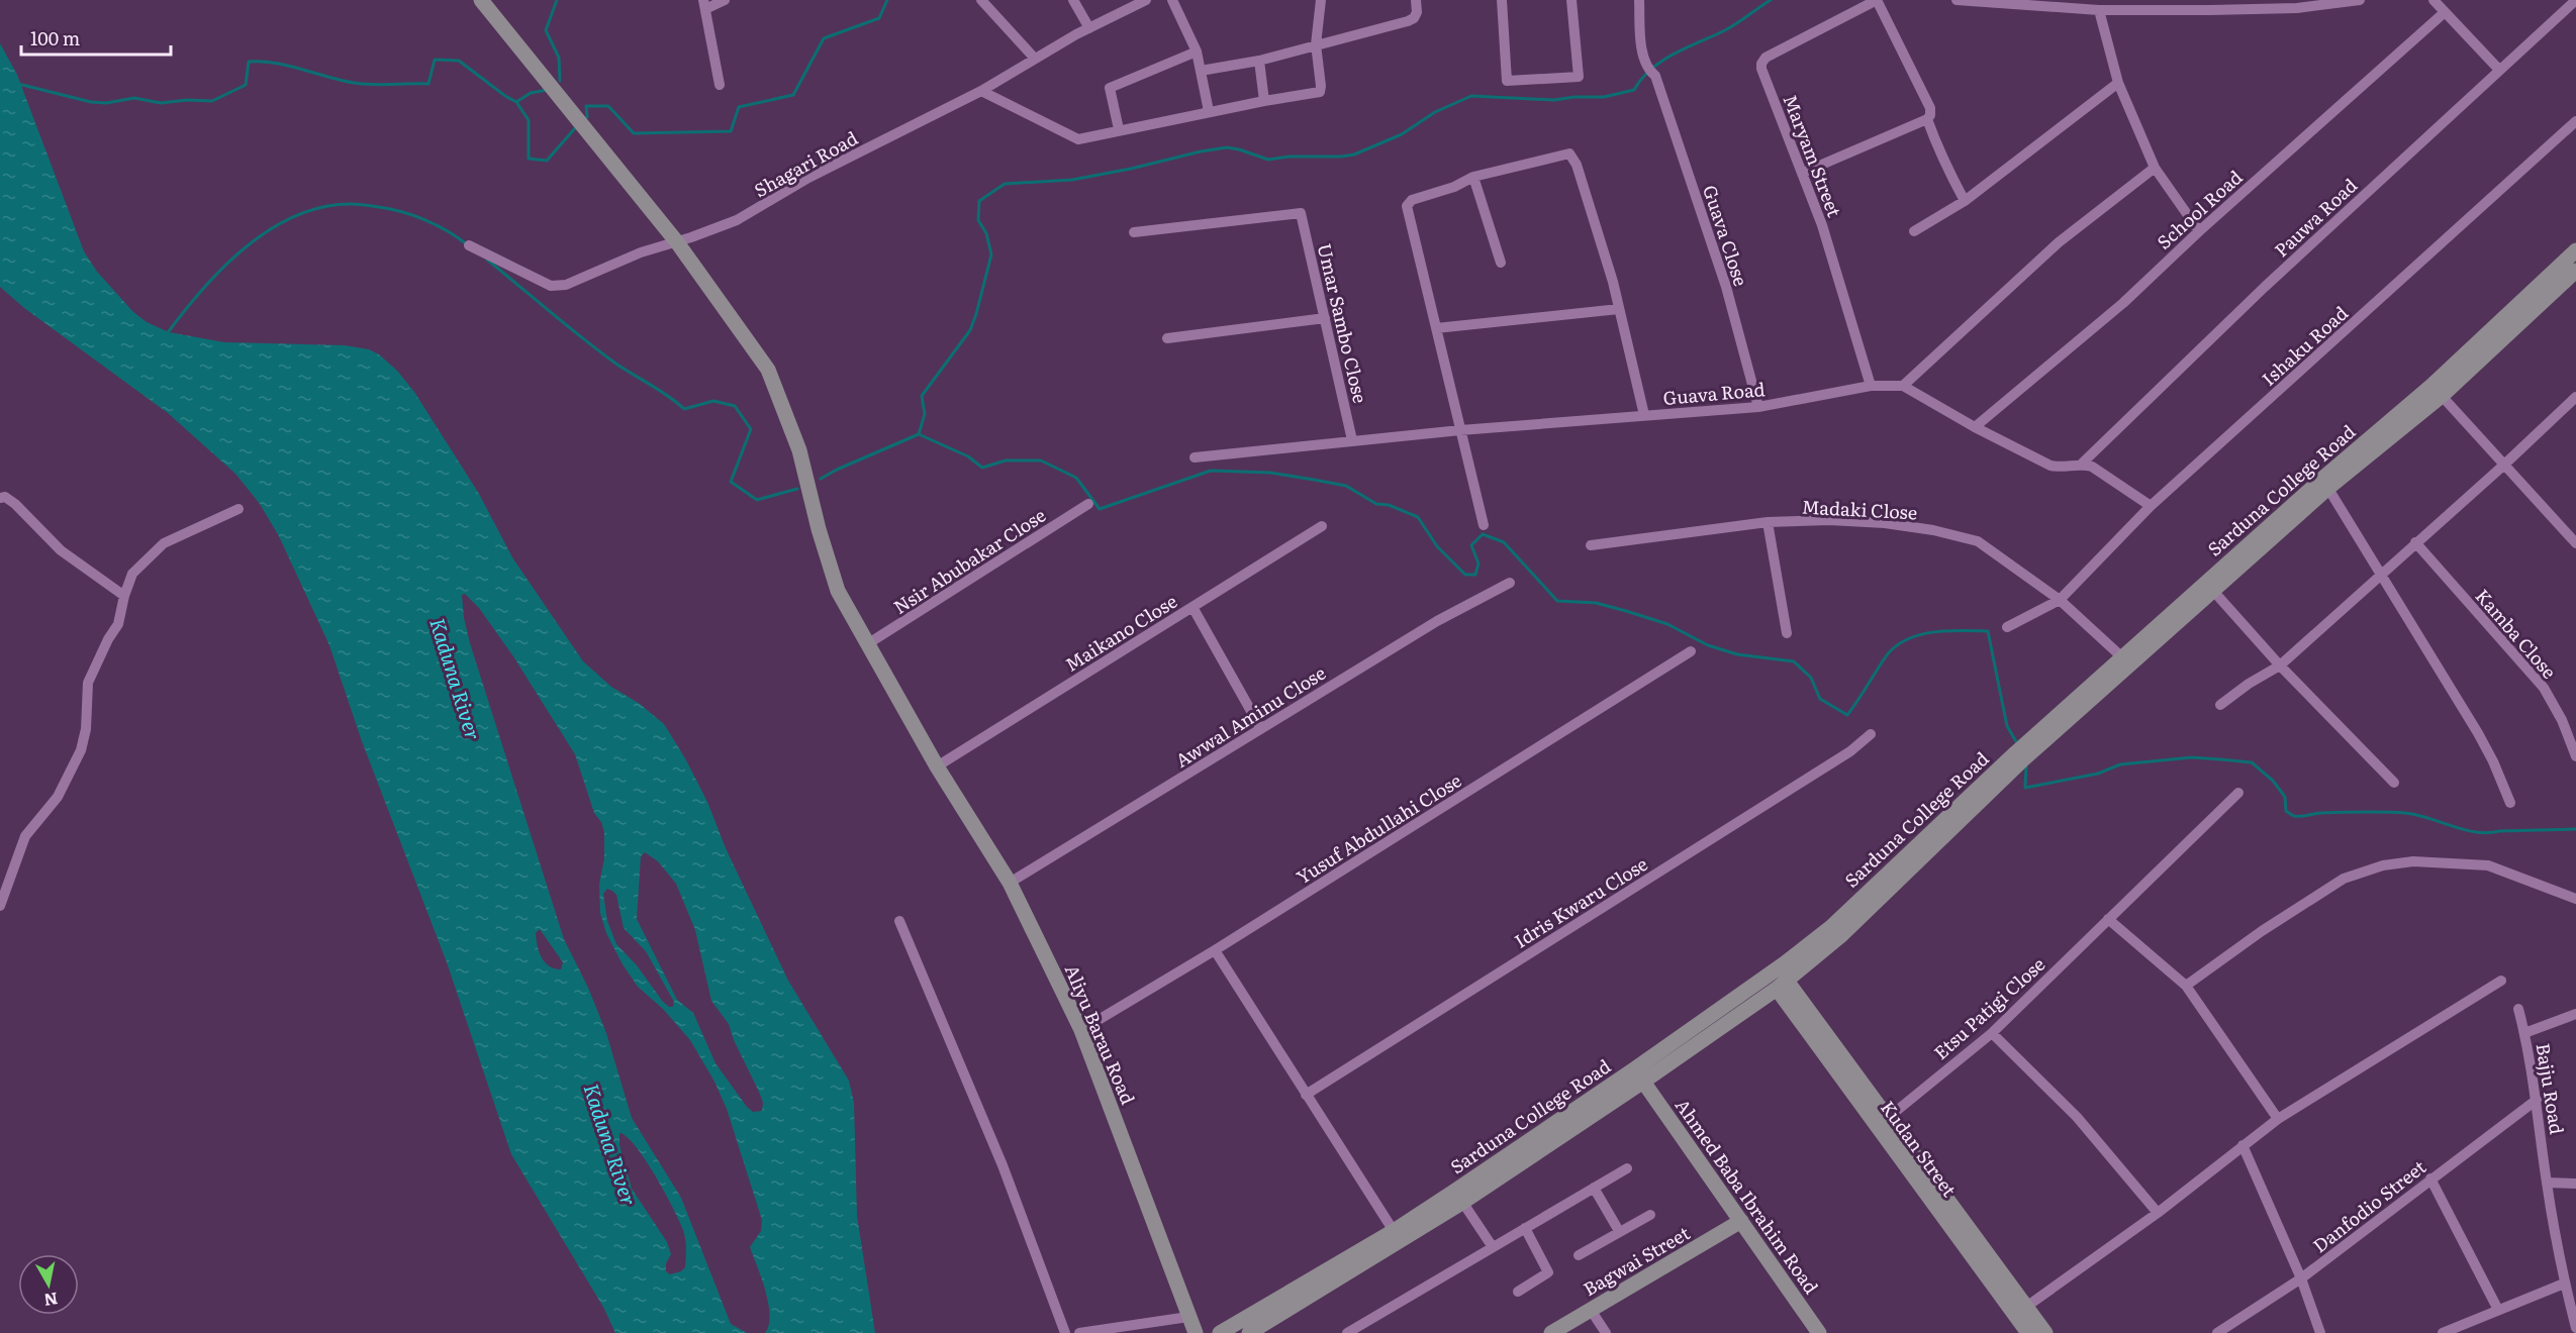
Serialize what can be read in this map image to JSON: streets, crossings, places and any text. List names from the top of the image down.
{
  "streets": {
    "street": [
      "Maryam Street",
      "Shagari Road",
      "School Road",
      "Pauwa Road",
      "Guava Close",
      "Umar Sambo Close",
      "Ishaku Road",
      "Guava Road",
      "Sarduna College Road",
      "Madaki Close",
      "Nsir Abubakar Close",
      "Maikano Close",
      "Kamba Close",
      "Awwal Aminu Close",
      "Yusuf Abdullahi Close",
      "Idris Kwaru Close",
      "Etsu Patigi Close",
      "Aliyu Barau Road",
      "Bajju Road",
      "Kudan Street",
      "Ahmed Baba Ibrahim Road",
      "Danfodio Street",
      "Bagwai Street"
    ]
  },
  "crossings": [
    ["Maryam Street", "Guava Road"],
    ["Shagari Road", "Aliyu Barau Road"],
    ["Guava Close", "Guava Road"],
    ["Umar Sambo Close", "Guava Road"],
    ["Ishaku Road", "Madaki Close"],
    ["Sarduna College Road", "Madaki Close"],
    ["Sarduna College Road", "Kudan Street"],
    ["Sarduna College Road", "Ahmed Baba Ibrahim Road"],
    ["Nsir Abubakar Close", "Aliyu Barau Road"],
    ["Maikano Close", "Aliyu Barau Road"],
    ["Awwal Aminu Close", "Aliyu Barau Road"],
    ["Yusuf Abdullahi Close", "Aliyu Barau Road"],
    ["Bajju Road", "Danfodio Street"],
    ["Ahmed Baba Ibrahim Road", "Bagwai Street"]
  ],
  "water": ["Kaduna River"],
  "scale_bar": "100 m",
  "north": "bottom"
}
